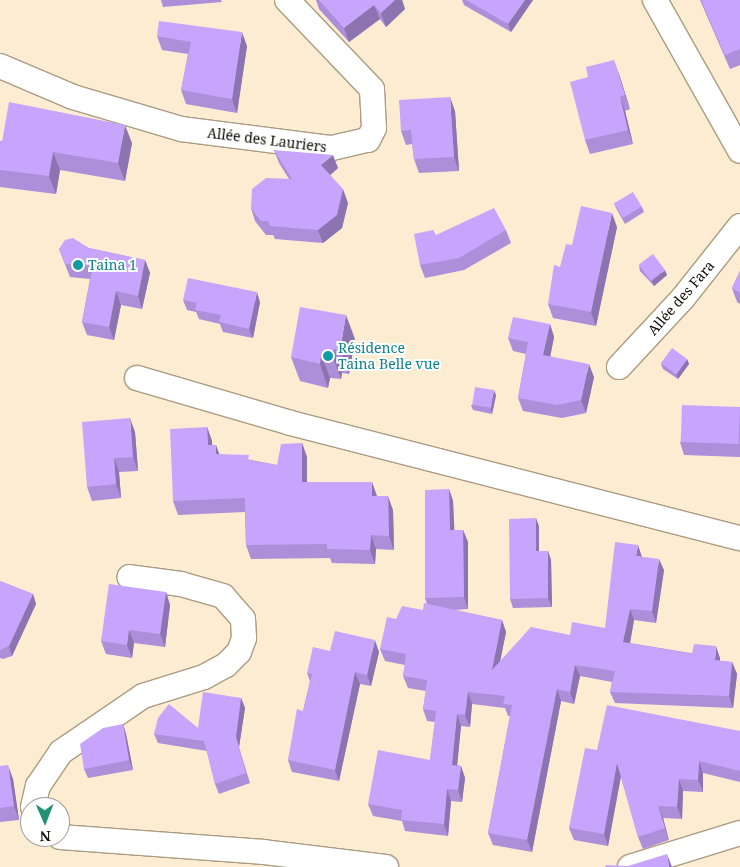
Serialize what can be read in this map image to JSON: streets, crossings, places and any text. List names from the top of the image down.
{
  "streets": {
    "street": ["Allée des Lauriers", "Allée des Fara"]
  },
  "places": ["Taina 1", "Résidence Taina Belle vue"],
  "north": "bottom"
}
